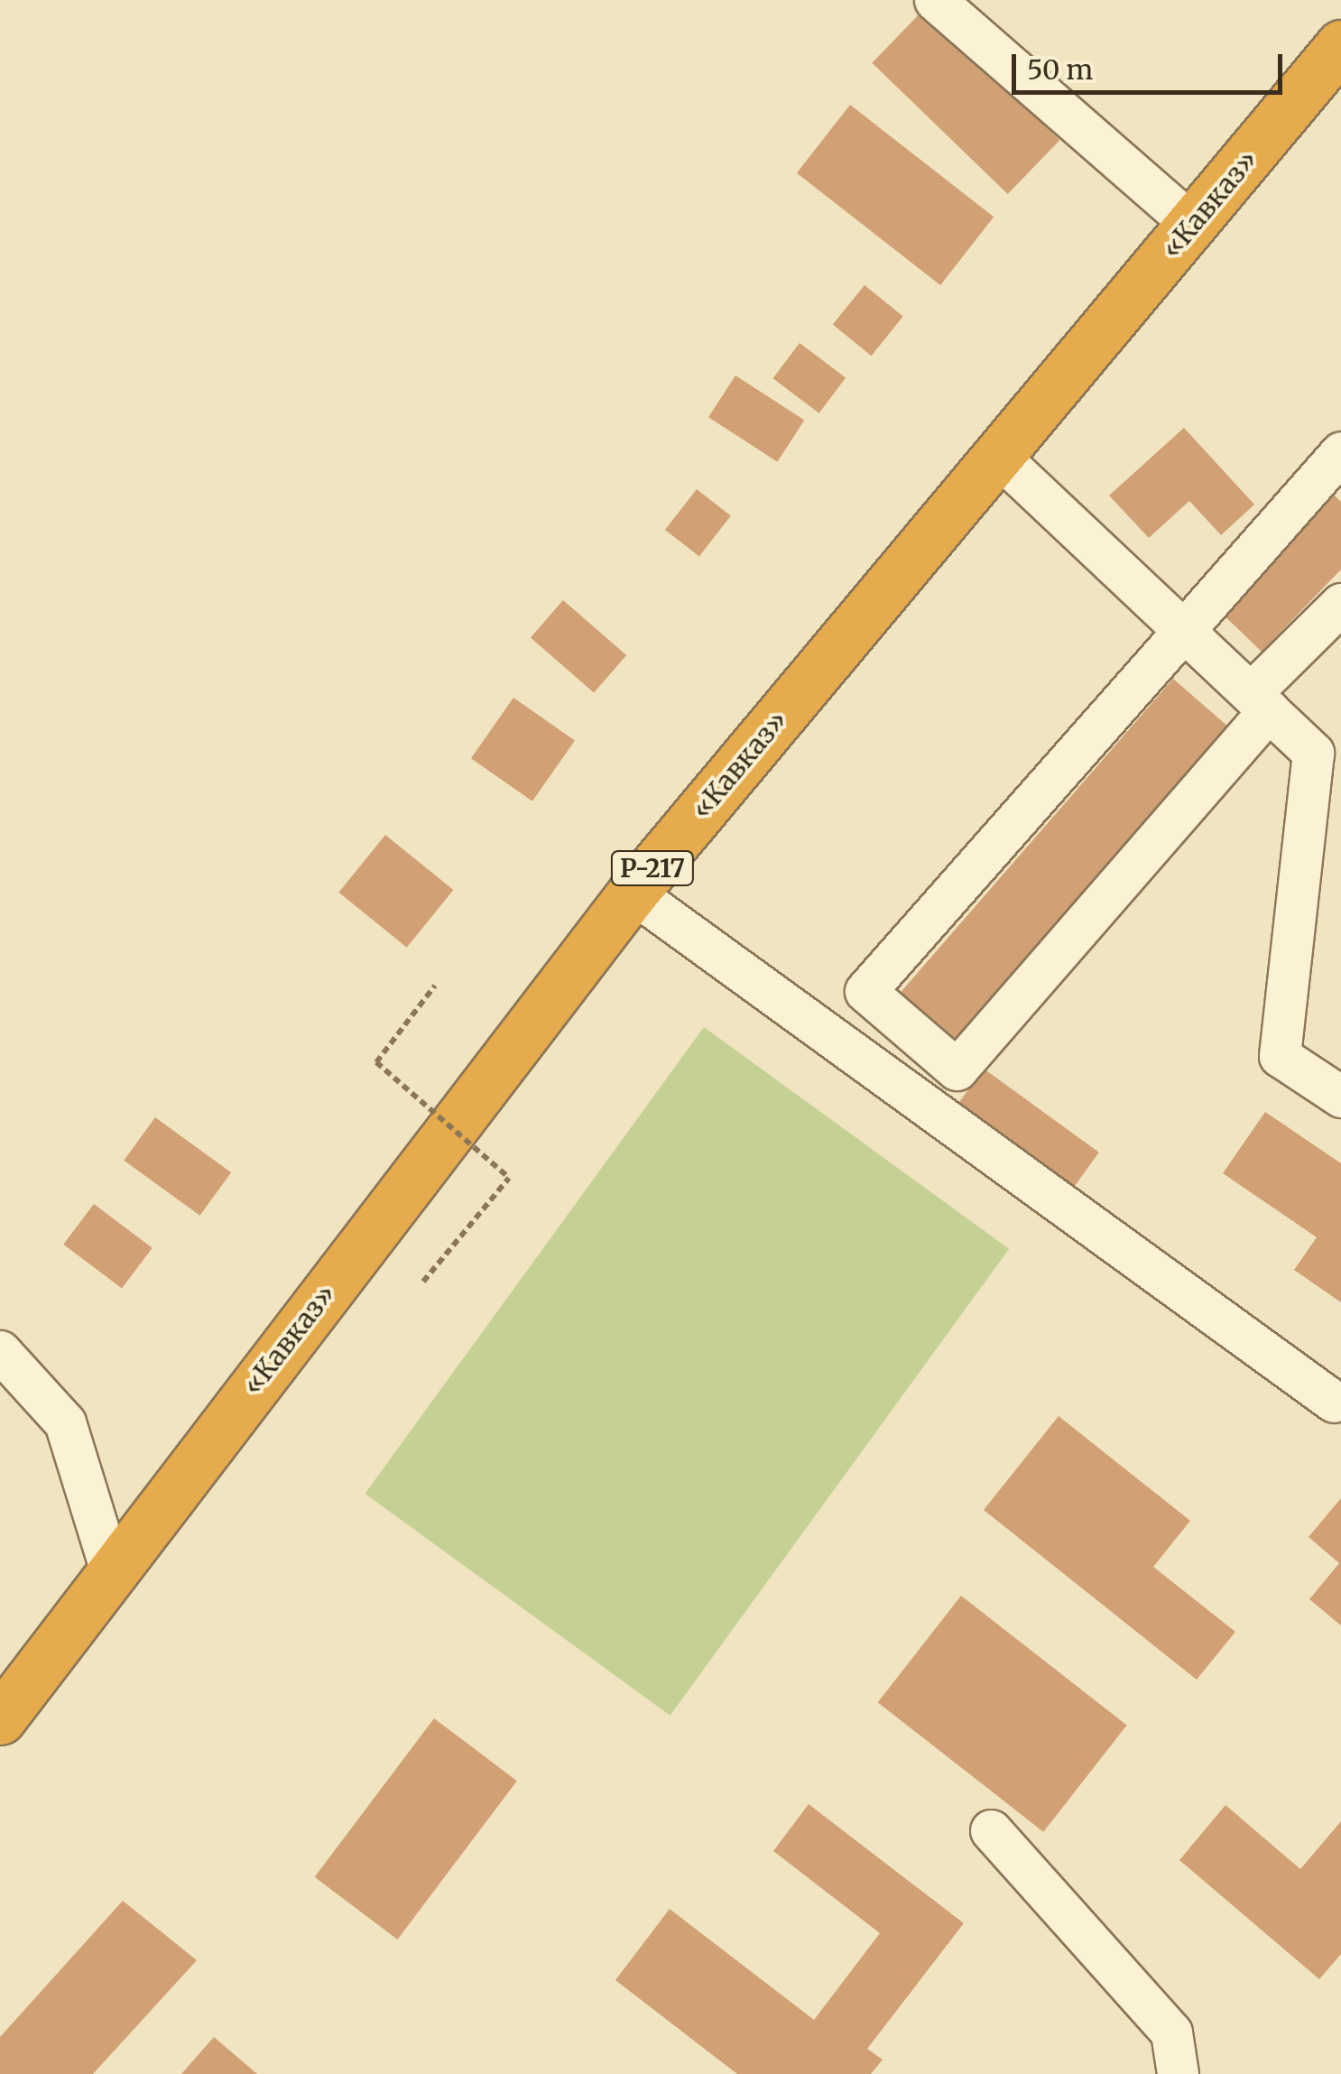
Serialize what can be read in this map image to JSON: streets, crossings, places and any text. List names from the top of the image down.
{
  "streets": {
    "highway": ["«Кавказ»", "Р-217"]
  },
  "scale_bar": "50 m"
}
